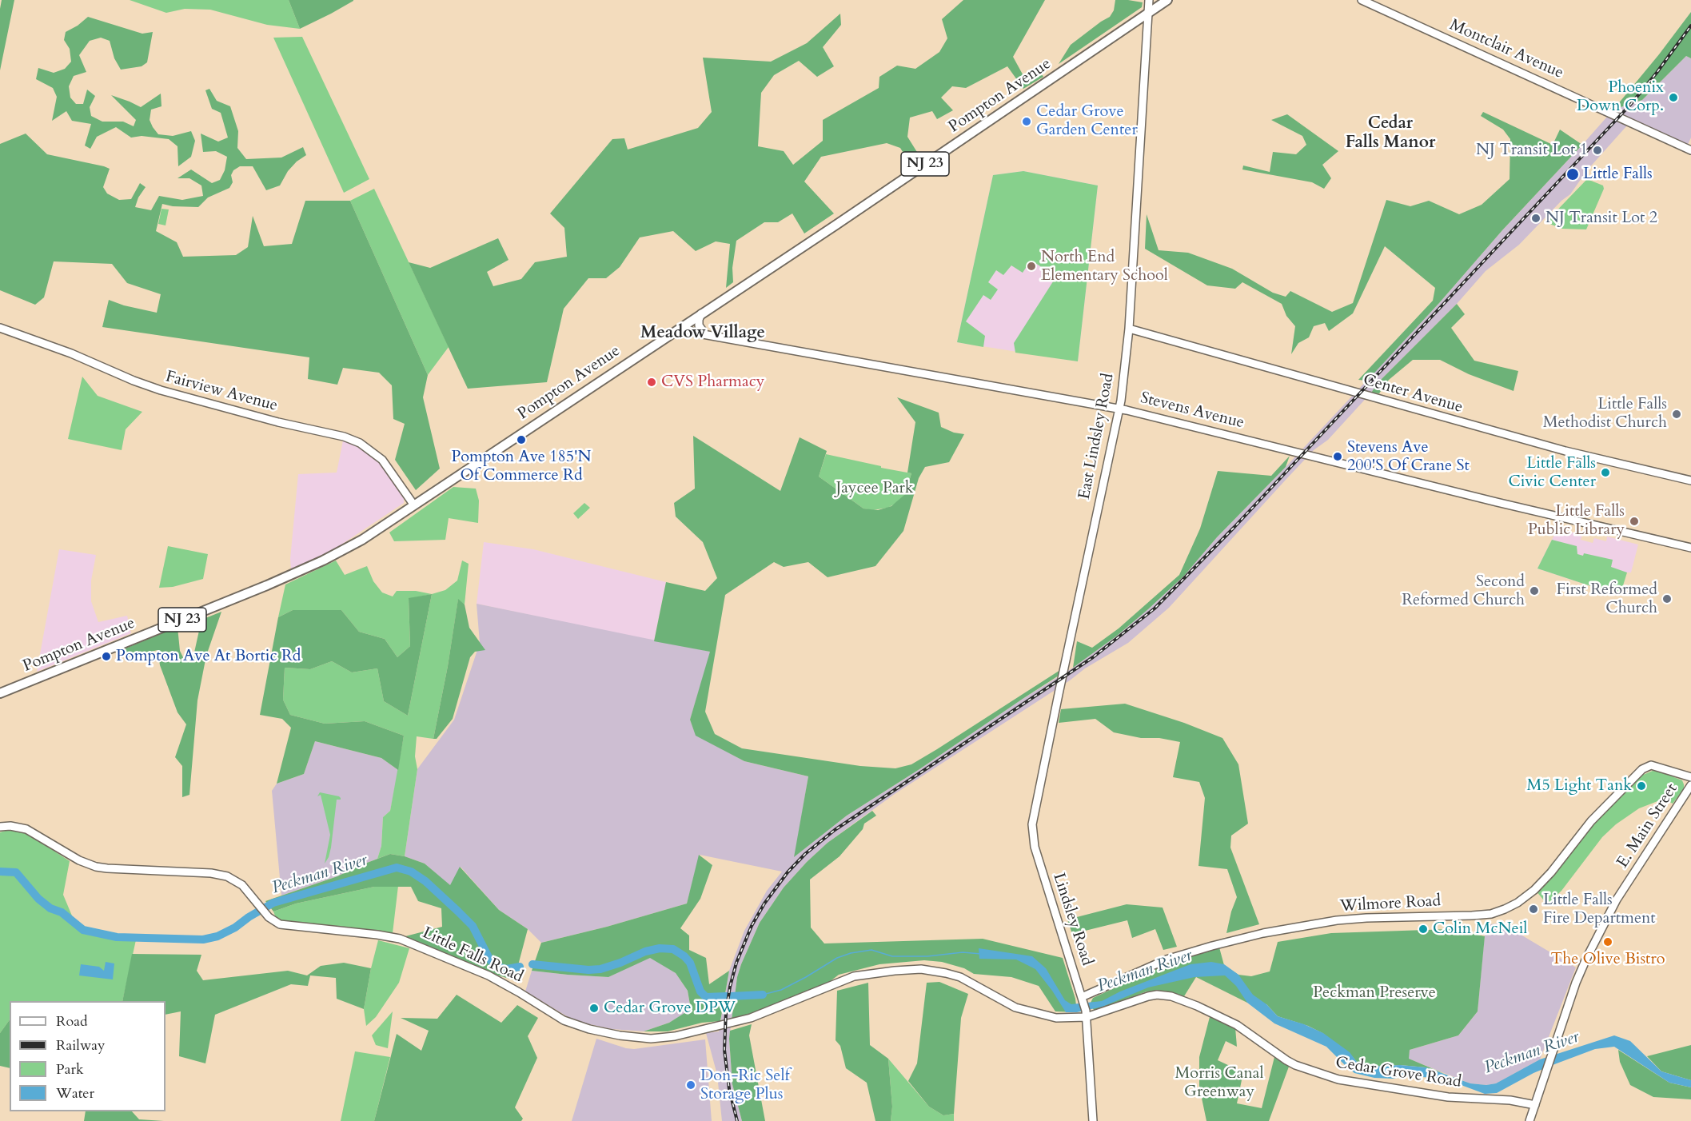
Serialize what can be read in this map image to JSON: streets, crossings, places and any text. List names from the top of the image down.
{
  "streets": {
    "main road": ["Pompton Avenue", "NJ 23"],
    "street": [
      "Montclair Avenue",
      "Fairview Avenue",
      "Center Avenue",
      "Stevens Avenue",
      "East Lindsley Road",
      "E. Main Street",
      "Wilmore Road",
      "Lindsley Road",
      "Little Falls Road",
      "Cedar Grove Road"
    ]
  },
  "crossings": [
    ["Pompton Avenue", "Fairview Avenue"],
    ["Pompton Avenue", "Stevens Avenue"],
    ["Pompton Avenue", "East Lindsley Road"],
    ["Center Avenue", "East Lindsley Road"],
    ["Stevens Avenue", "East Lindsley Road"],
    ["East Lindsley Road", "Lindsley Road"],
    ["E. Main Street", "Cedar Grove Road"],
    ["Wilmore Road", "Lindsley Road"],
    ["Lindsley Road", "Cedar Grove Road"],
    ["Little Falls Road", "Cedar Grove Road"]
  ],
  "districts": ["Cedar Falls Manor", "Meadow Village"],
  "water": ["Peckman River"],
  "parks": ["Jaycee Park", "Peckman Preserve", "Morris Canal Greenway"],
  "places": [
    "Phoenix Down Corp.",
    "Cedar Grove Garden Center",
    "NJ Transit Lot 1",
    "Little Falls",
    "NJ Transit Lot 2",
    "North End Elementary School",
    "CVS Pharmacy",
    "Little Falls Methodist Church",
    "Pompton Ave 185'N Of Commerce Rd",
    "Stevens Ave 200'S Of Crane St",
    "Little Falls Civic Center",
    "Little Falls Public Library",
    "Second Reformed Church",
    "First Reformed Church",
    "Pompton Ave At Bortic Rd",
    "M5 Light Tank",
    "Little Falls Fire Department",
    "Colin McNeil",
    "The Olive Bistro",
    "Cedar Grove DPW",
    "Don-Ric Self Storage Plus"
  ],
  "legend": [
    "Road",
    "Railway",
    "Park",
    "Water"
  ]
}
